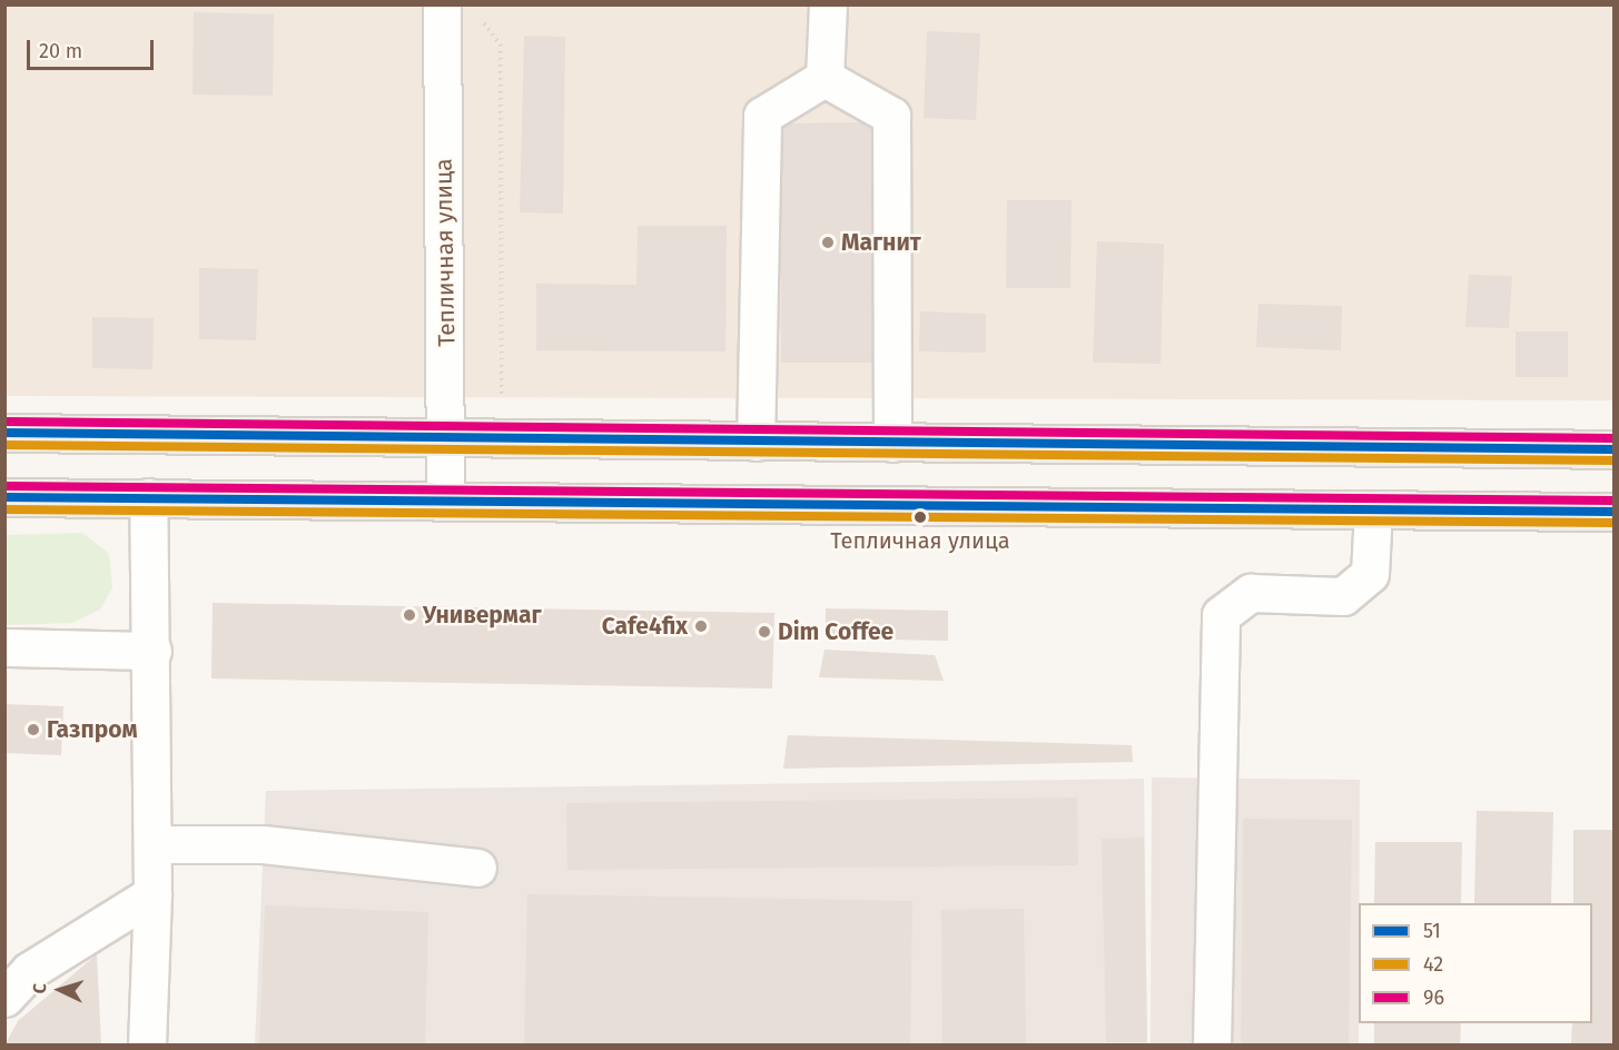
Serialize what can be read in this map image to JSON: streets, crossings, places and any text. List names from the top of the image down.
{
  "streets": {
    "street": ["Тепличная улица"]
  },
  "places": [
    "Магнит",
    "Тепличная улица",
    "Универмаг",
    "Cafe4fix",
    "Dim Coffee",
    "Газпром"
  ],
  "lines": ["transit line 96", "transit line 51", "transit line 42"],
  "legend": ["51", "42", "96"],
  "scale_bar": "20 m",
  "north": "left"
}
